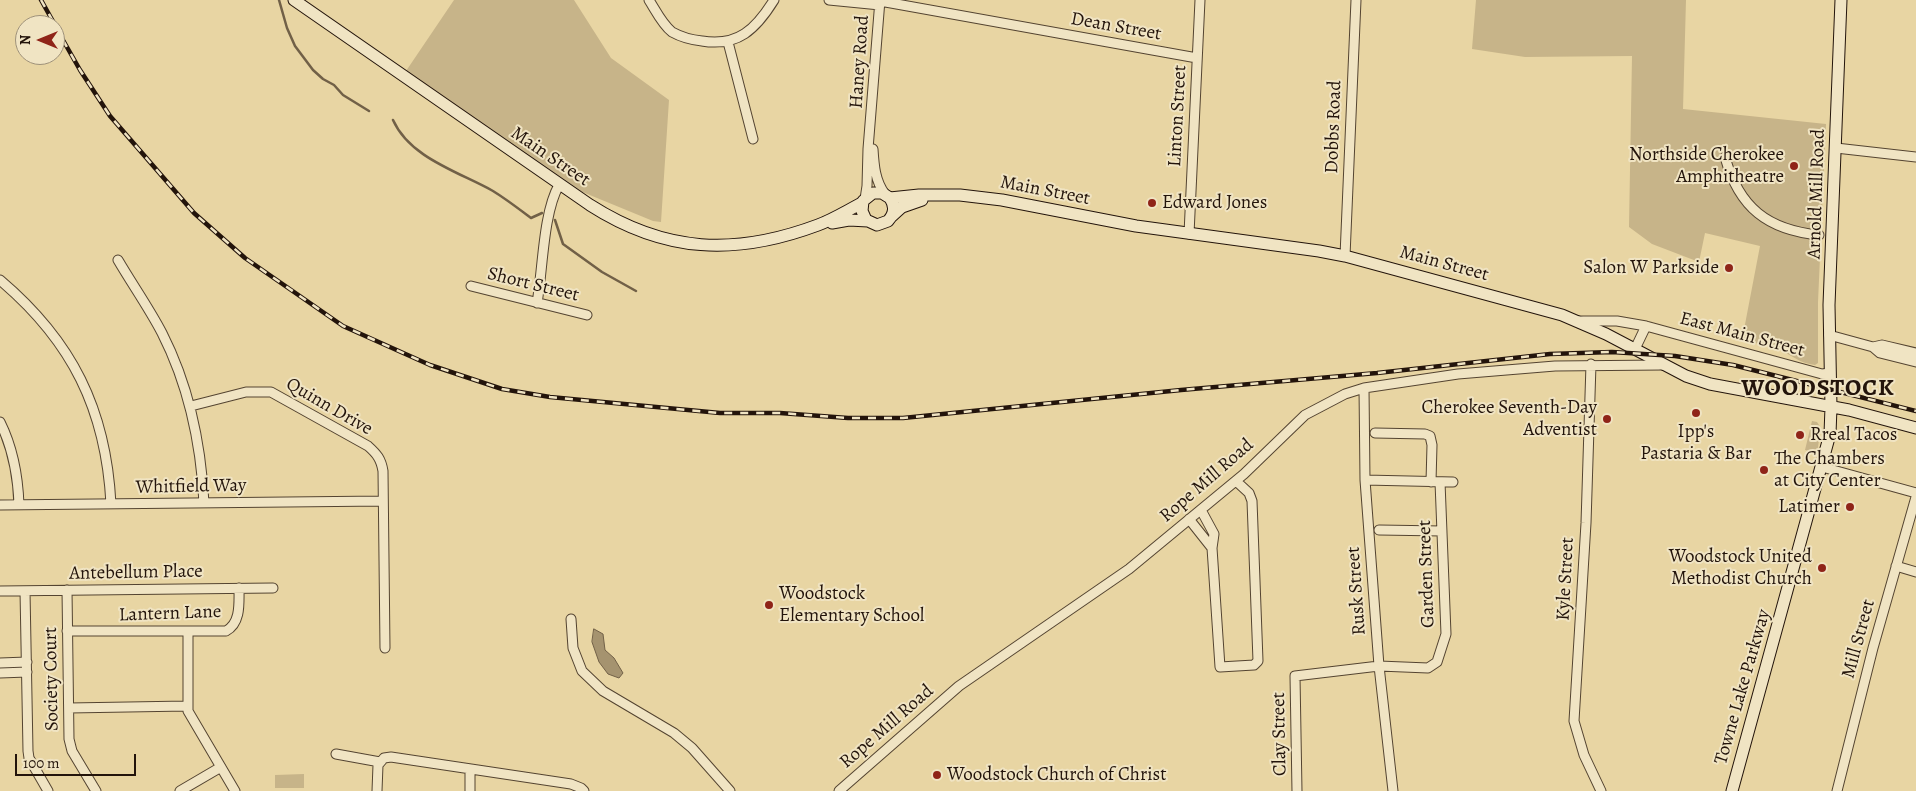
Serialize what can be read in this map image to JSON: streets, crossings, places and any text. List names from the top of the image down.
{
  "streets": {
    "main road": ["Main Street", "Arnold Mill Road", "Towne Lake Parkway"],
    "street": [
      "Dean Street",
      "Haney Road",
      "Linton Street",
      "Dobbs Road",
      "Short Street",
      "East Main Street",
      "Quinn Drive",
      "Rope Mill Road",
      "Whitfield Way",
      "Antebellum Place",
      "Garden Street",
      "Kyle Street",
      "Rusk Street",
      "Lantern Lane",
      "Mill Street",
      "Society Court",
      "Clay Street"
    ]
  },
  "crossings": [
    ["Dean Street", "Haney Road"],
    ["Dean Street", "Linton Street"],
    ["Haney Road", "Main Street"],
    ["Linton Street", "Main Street"],
    ["Dobbs Road", "Main Street"],
    ["Main Street", "East Main Street"],
    ["Main Street", "Rope Mill Road"],
    ["Main Street", "Towne Lake Parkway"],
    ["Arnold Mill Road", "East Main Street"],
    ["Arnold Mill Road", "Towne Lake Parkway"],
    ["Quinn Drive", "Whitfield Way"],
    ["Rope Mill Road", "Kyle Street"],
    ["Rope Mill Road", "Rusk Street"],
    ["Antebellum Place", "Lantern Lane"],
    ["Antebellum Place", "Society Court"],
    ["Garden Street", "Rusk Street"],
    ["Garden Street", "Clay Street"],
    ["Lantern Lane", "Society Court"]
  ],
  "districts": ["WOODSTOCK"],
  "places": [
    "Northside Cherokee Amphitheatre",
    "Edward Jones",
    "Salon W Parkside",
    "Ipp's Pastaria & Bar",
    "Cherokee Seventh-Day Adventist",
    "Rreal Tacos",
    "The Chambers at City Center",
    "Latimer",
    "Woodstock United Methodist Church",
    "Woodstock Elementary School",
    "Woodstock Church of Christ"
  ],
  "scale_bar": "100 m",
  "north": "left"
}
